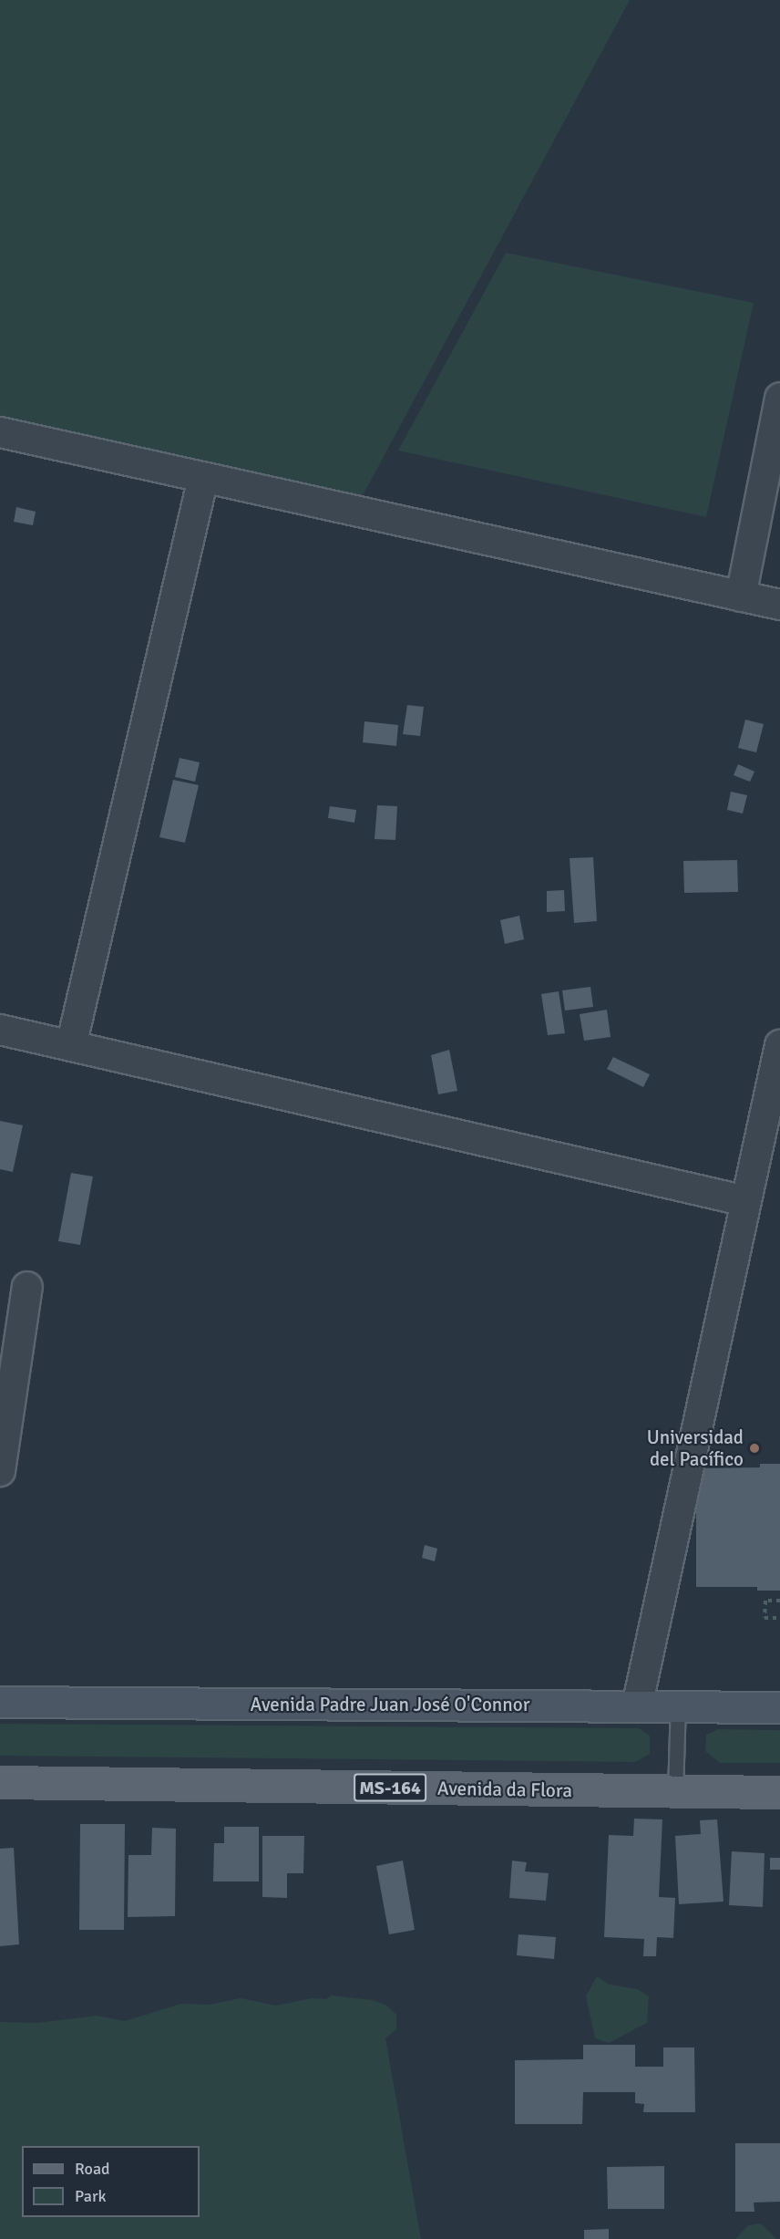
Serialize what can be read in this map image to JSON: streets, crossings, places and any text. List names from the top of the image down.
{
  "streets": {
    "main road": ["MS-164", "Avenida da Flora"],
    "street": ["Avenida Padre Juan José O'Connor"]
  },
  "places": ["Universidad del Pacífico"],
  "legend": ["Road", "Park"]
}
